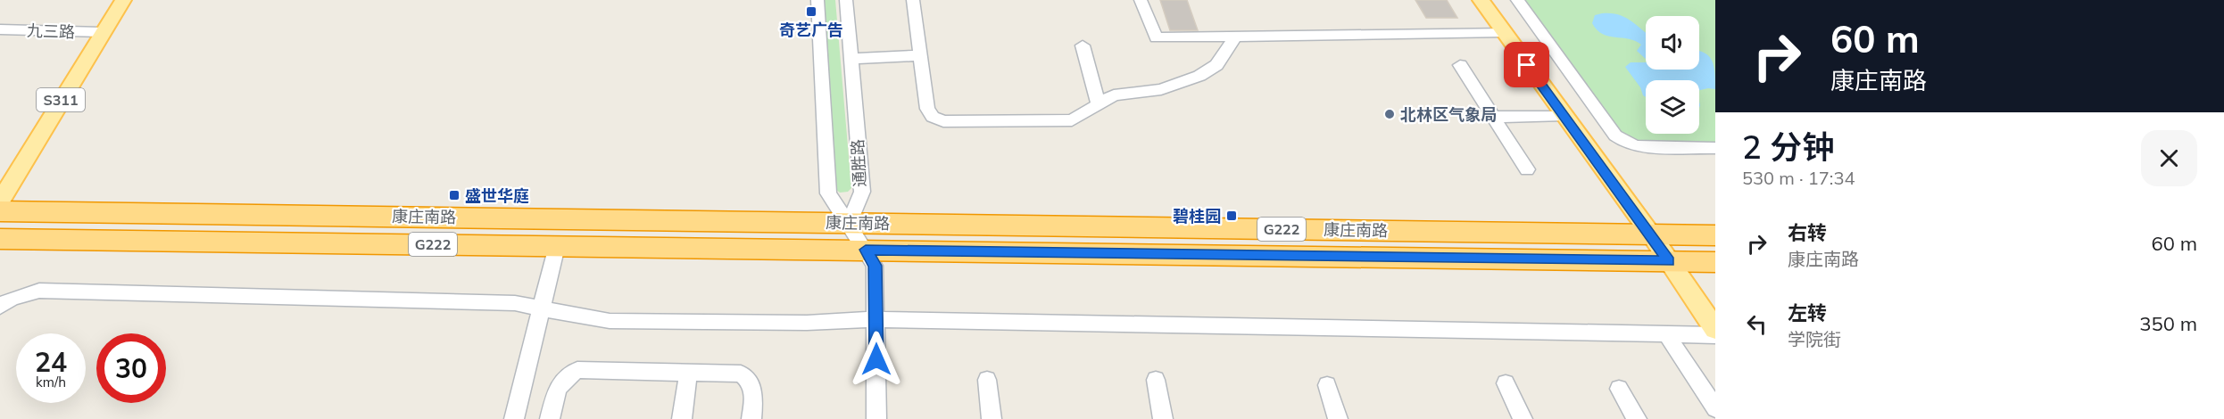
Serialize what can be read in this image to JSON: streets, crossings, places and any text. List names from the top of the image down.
{
  "streets": {
    "highway": ["康庄南路", "G222"],
    "main road": ["S311"],
    "street": ["九三路", "通胜路"]
  },
  "crossings": [
    ["九三路", "S311"],
    ["通胜路", "康庄南路"]
  ],
  "places": {
    "transit": ["奇艺广告", "盛世华庭", "碧桂园"],
    "other": ["北林区气象局"]
  },
  "page": {
    "turn": ["60 m", "康庄南路"],
    "heading": ["2 分钟", "530 m · 17:34"],
    "list": [
      {
        "name": "右转",
        "note": "康庄南路",
        "value": "60 m"
      },
      {
        "name": "左转",
        "note": "学院街",
        "value": "350 m"
      }
    ],
    "speed": "24 km/h",
    "limit": "30"
  }
}
